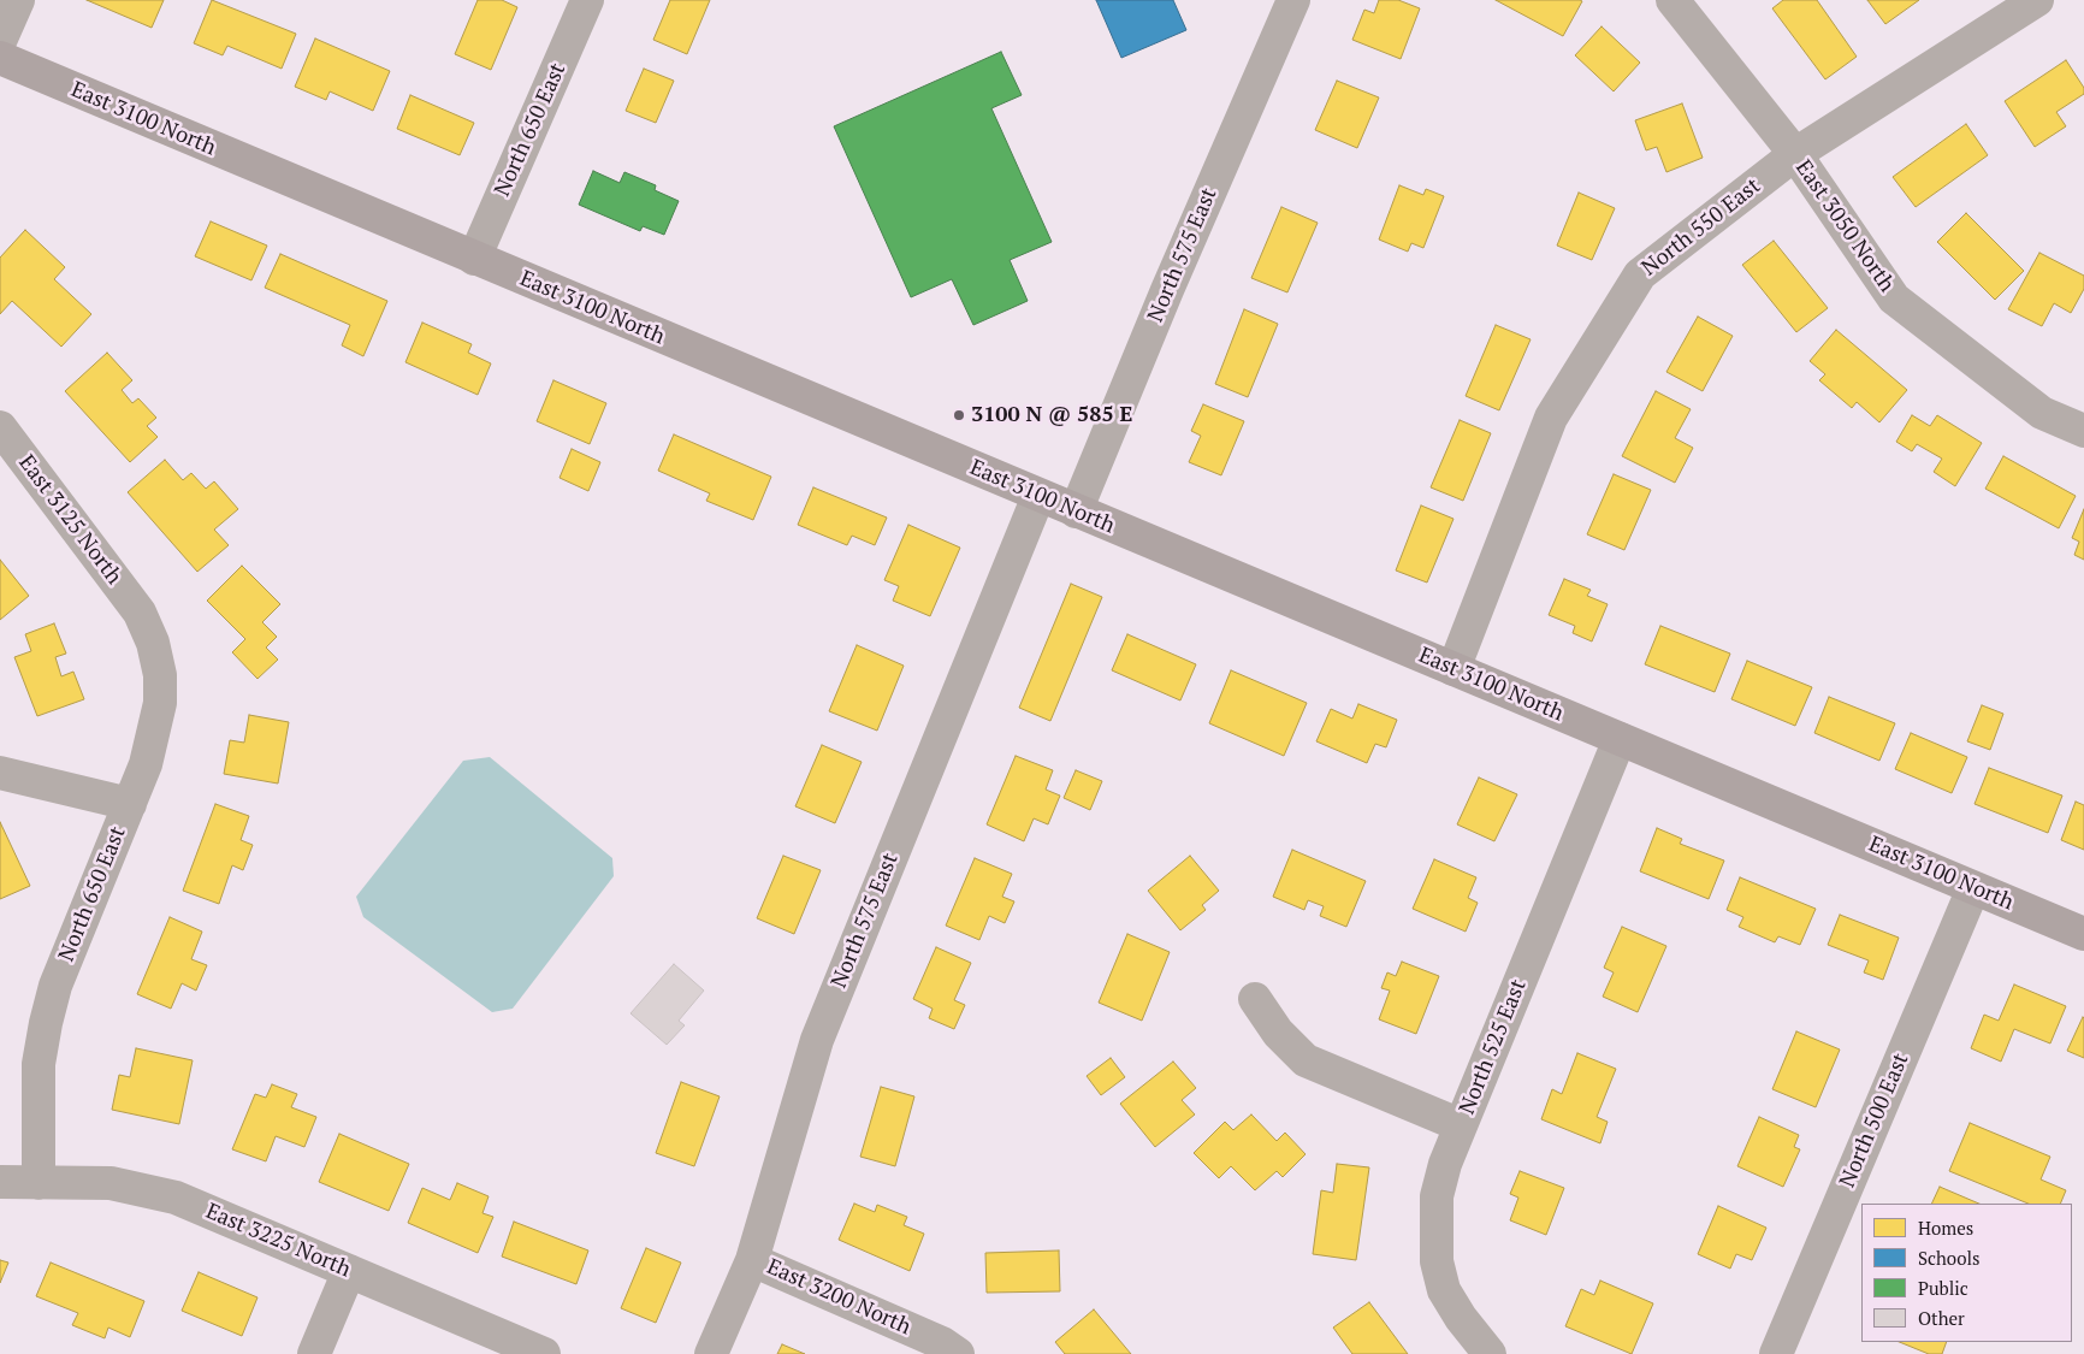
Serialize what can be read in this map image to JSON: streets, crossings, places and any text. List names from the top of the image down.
{
  "streets": {
    "main road": ["East 3100 North"],
    "street": [
      "North 650 East",
      "East 3050 North",
      "North 550 East",
      "North 575 East",
      "East 3125 North",
      "North 525 East",
      "North 500 East",
      "East 3225 North",
      "East 3200 North"
    ]
  },
  "crossings": [
    ["East 3100 North", "North 650 East"],
    ["East 3100 North", "North 550 East"],
    ["East 3100 North", "North 575 East"],
    ["East 3100 North", "North 525 East"],
    ["East 3100 North", "North 500 East"],
    ["North 650 East", "East 3125 North"],
    ["North 650 East", "East 3225 North"],
    ["East 3050 North", "North 550 East"],
    ["North 575 East", "East 3200 North"]
  ],
  "places": ["3100 N @ 585 E"],
  "legend": [
    "Homes",
    "Schools",
    "Public",
    "Other"
  ]
}
